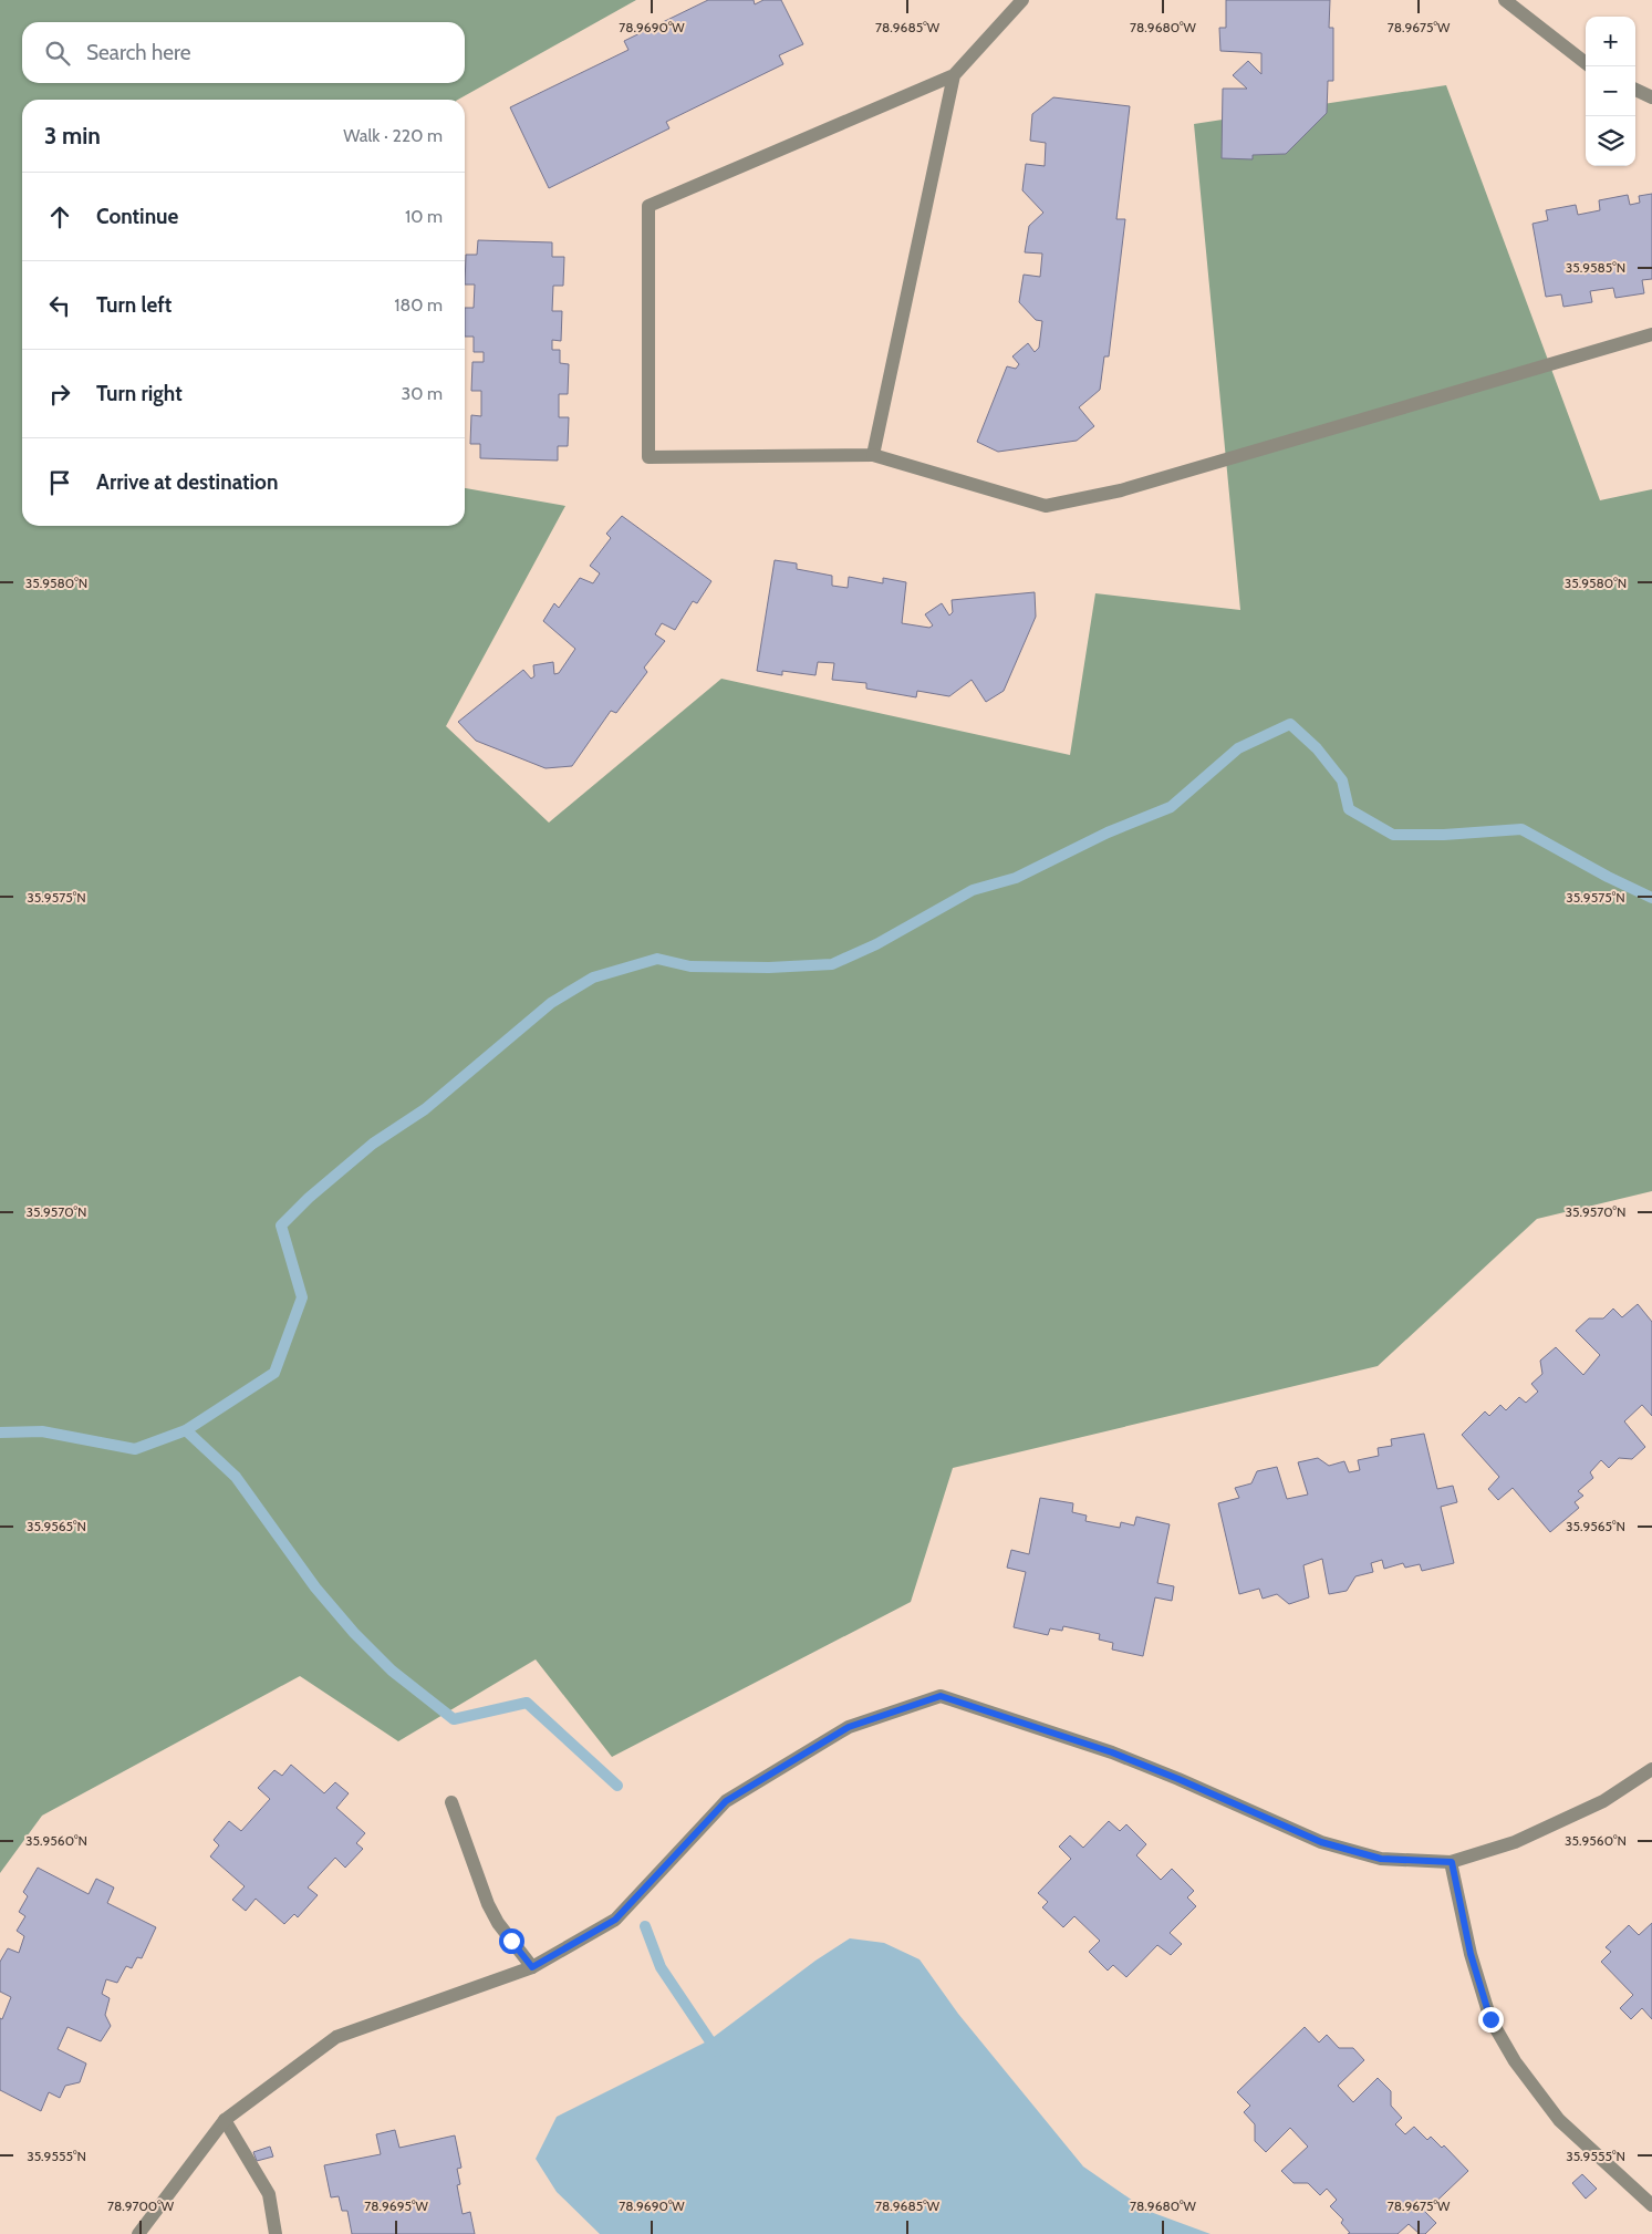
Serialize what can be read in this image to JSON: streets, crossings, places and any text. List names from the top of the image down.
{
  "page": {
    "map_buttons": ["+", "−"],
    "search": "Search here",
    "heading": ["3 min", "Walk · 220 m"],
    "list": [
      ["Continue", "10 m"],
      ["Turn left", "180 m"],
      ["Turn right", "30 m"],
      "Arrive at destination"
    ]
  },
  "coordinates": [
    "78.9690°W",
    "78.9685°W",
    "78.9680°W",
    "78.9675°W",
    "35.9585°N",
    "35.9580°N",
    "35.9575°N",
    "35.9570°N",
    "35.9565°N",
    "35.9560°N",
    "35.9555°N",
    "78.9700°W",
    "78.9695°W"
  ]
}
